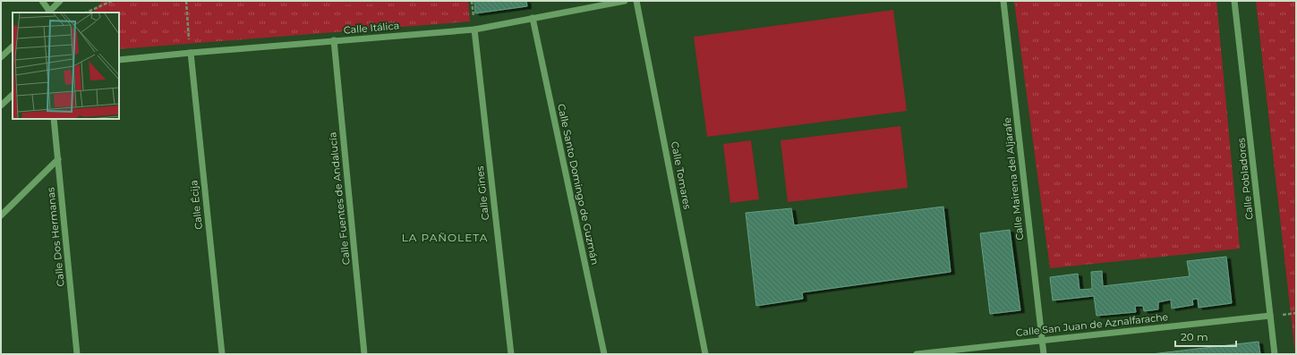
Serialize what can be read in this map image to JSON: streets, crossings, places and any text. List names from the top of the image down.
{
  "streets": {
    "street": [
      "Calle Itálica",
      "Calle Tomares",
      "Calle Mairena del Aljarafe",
      "Calle Pobladores",
      "Calle Santo Domingo de Guzmán",
      "Calle Gines",
      "Calle Fuentes de Andalucía",
      "Calle Écija",
      "Calle Dos Hermanas",
      "Calle San Juan de Aznalfarache"
    ]
  },
  "crossings": [
    ["Calle Itálica", "Calle Santo Domingo de Guzmán"],
    ["Calle Itálica", "Calle Gines"],
    ["Calle Itálica", "Calle Fuentes de Andalucía"],
    ["Calle Itálica", "Calle Écija"],
    ["Calle Mairena del Aljarafe", "Calle San Juan de Aznalfarache"],
    ["Calle Pobladores", "Calle San Juan de Aznalfarache"]
  ],
  "districts": ["LA PAÑOLETA"],
  "scale_bar": "20 m"
}
